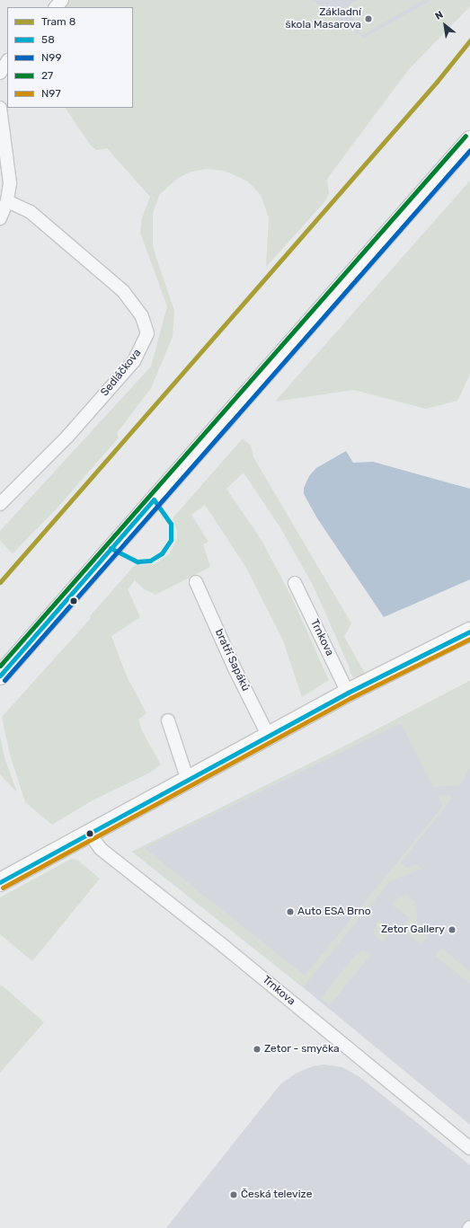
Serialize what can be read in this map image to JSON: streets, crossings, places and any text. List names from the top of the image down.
{
  "streets": {
    "street": ["Sedláčkova", "Trnkova", "bratří Sapáků"]
  },
  "places": [
    "Základní škola Masarova",
    "Auto ESA Brno",
    "Zetor Gallery",
    "Zetor - smyčka",
    "Česká televize"
  ],
  "lines": [
    "tram line 8",
    "transit line 27",
    "transit line N99",
    "transit line 58",
    "transit line N97"
  ],
  "legend": [
    "Tram 8",
    "58",
    "N99",
    "27",
    "N97"
  ],
  "north": "top left"
}
